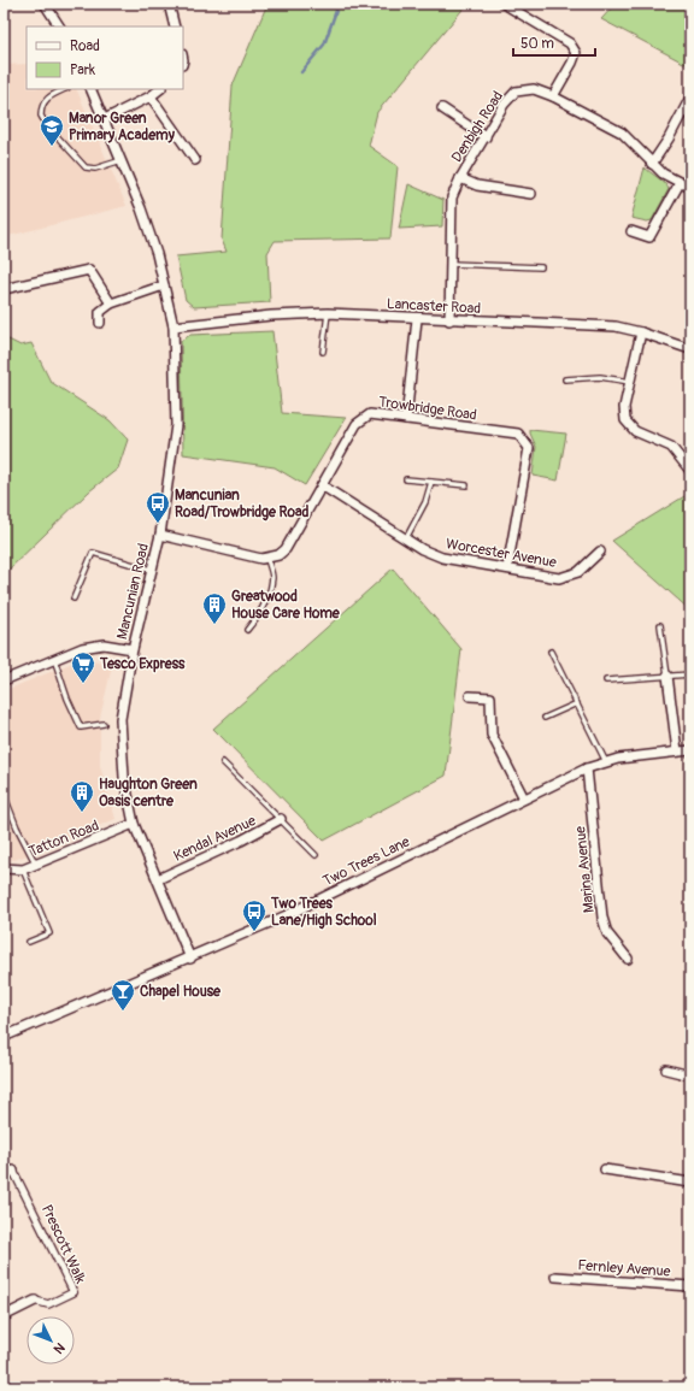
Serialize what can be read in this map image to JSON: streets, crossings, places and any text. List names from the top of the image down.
{
  "streets": {
    "street": [
      "Denbigh Road",
      "Lancaster Road",
      "Trowbridge Road",
      "Worcester Avenue",
      "Mancunian Road",
      "Tatton Road",
      "Kendal Avenue",
      "Two Trees Lane",
      "Marina Avenue",
      "Prescott Walk",
      "Fernley Avenue"
    ]
  },
  "crossings": [
    ["Denbigh Road", "Lancaster Road"],
    ["Lancaster Road", "Mancunian Road"],
    ["Trowbridge Road", "Worcester Avenue"],
    ["Mancunian Road", "Tatton Road"],
    ["Mancunian Road", "Kendal Avenue"],
    ["Mancunian Road", "Two Trees Lane"],
    ["Two Trees Lane", "Marina Avenue"]
  ],
  "places": {
    "school or university": ["Manor Green Primary Academy"],
    "bus stop": ["Mancunian Road/Trowbridge Road", "Two Trees Lane/High School"],
    "building": ["Greatwood House Care Home", "Haughton Green Oasis centre"],
    "supermarket": ["Tesco Express"],
    "bar": ["Chapel House"]
  },
  "legend": ["Road", "Park"],
  "scale_bar": "50 m",
  "north": "bottom right"
}
